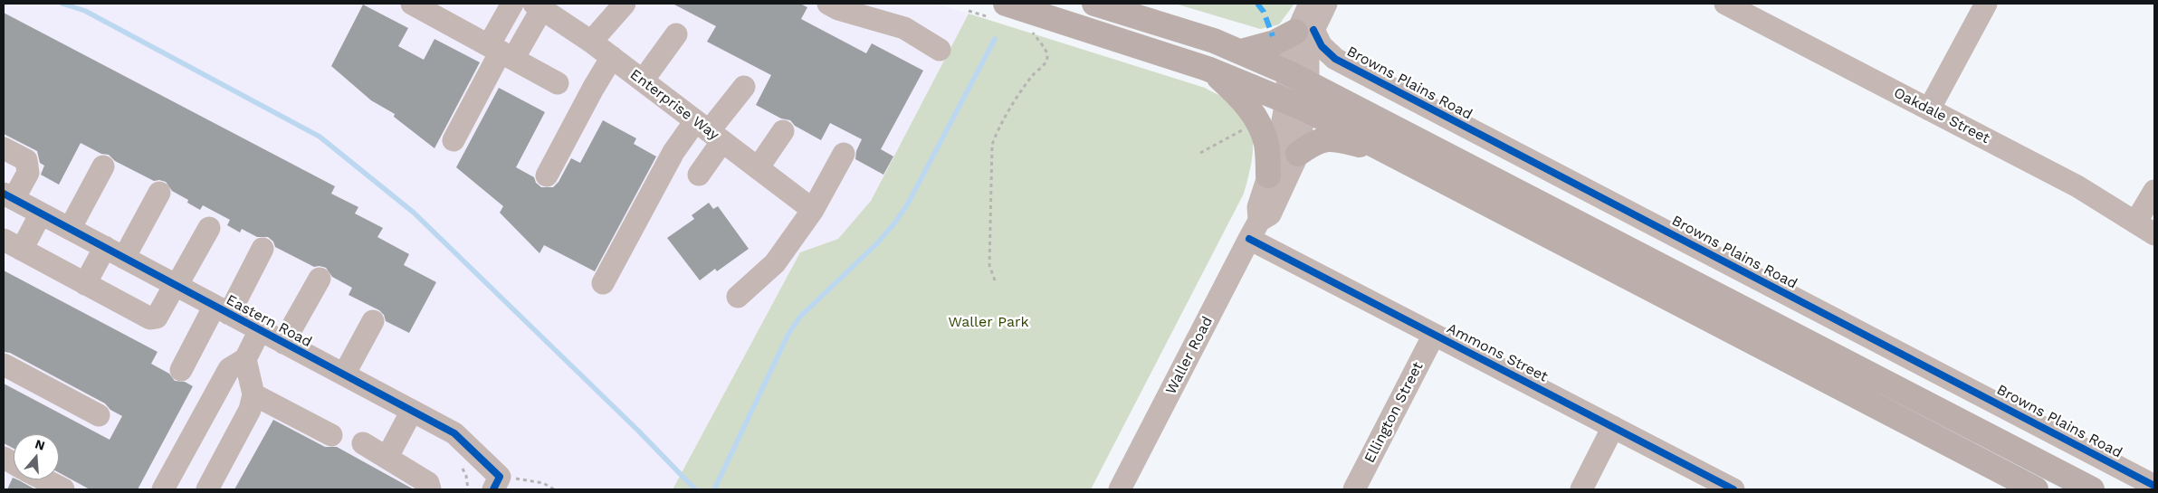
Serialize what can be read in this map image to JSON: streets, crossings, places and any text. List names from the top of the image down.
{
  "streets": {
    "street": [
      "Browns Plains Road",
      "Enterprise Way",
      "Oakdale Street",
      "Eastern Road",
      "Ammons Street",
      "Waller Road",
      "Ellington Street"
    ]
  },
  "crossings": [
    ["Browns Plains Road", "Waller Road"],
    ["Ammons Street", "Waller Road"],
    ["Ammons Street", "Ellington Street"]
  ],
  "parks": ["Waller Park"],
  "north": "top"
}
